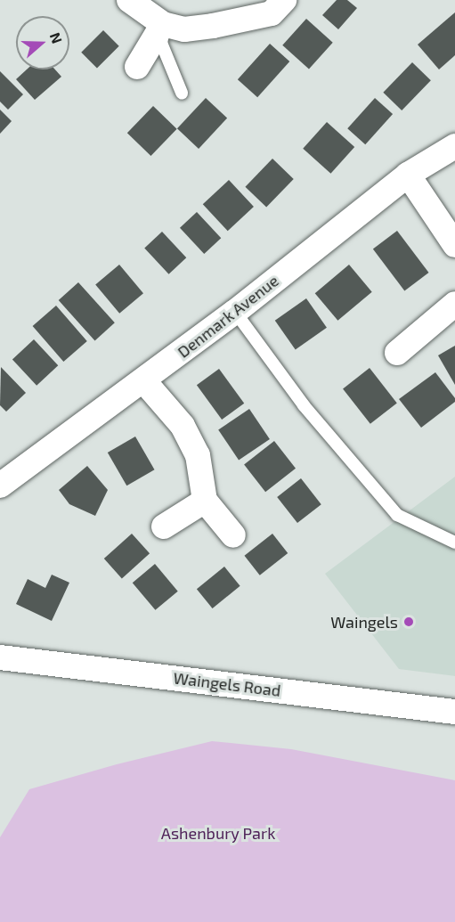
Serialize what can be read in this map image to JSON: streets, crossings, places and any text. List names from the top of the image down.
{
  "streets": {
    "street": ["Denmark Avenue", "Waingels Road"]
  },
  "parks": ["Ashenbury Park"],
  "places": ["Waingels"],
  "north": "right"
}
